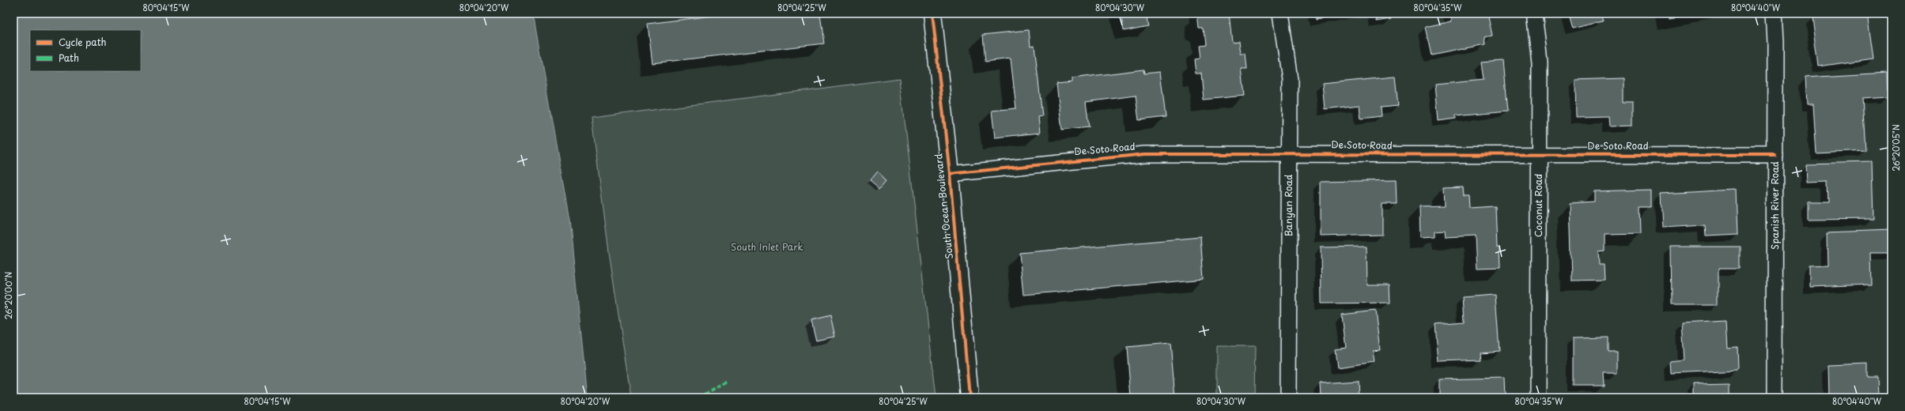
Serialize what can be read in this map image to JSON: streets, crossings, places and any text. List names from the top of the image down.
{
  "streets": {
    "main road": ["South Ocean Boulevard"],
    "street": [
      "De Soto Road",
      "Banyan Road",
      "Coconut Road",
      "Spanish River Road"
    ]
  },
  "crossings": [
    ["De Soto Road", "Banyan Road"],
    ["De Soto Road", "Coconut Road"],
    ["De Soto Road", "Spanish River Road"],
    ["De Soto Road", "South Ocean Boulevard"]
  ],
  "parks": ["South Inlet Park"],
  "legend": ["Cycle path", "Path"],
  "coordinates": [
    "80°04'15\"W",
    "80°04'20\"W",
    "80°04'25\"W",
    "80°04'30\"W",
    "80°04'35\"W",
    "80°04'40\"W",
    "26°20'05\"N",
    "26°20'00\"N"
  ]
}
